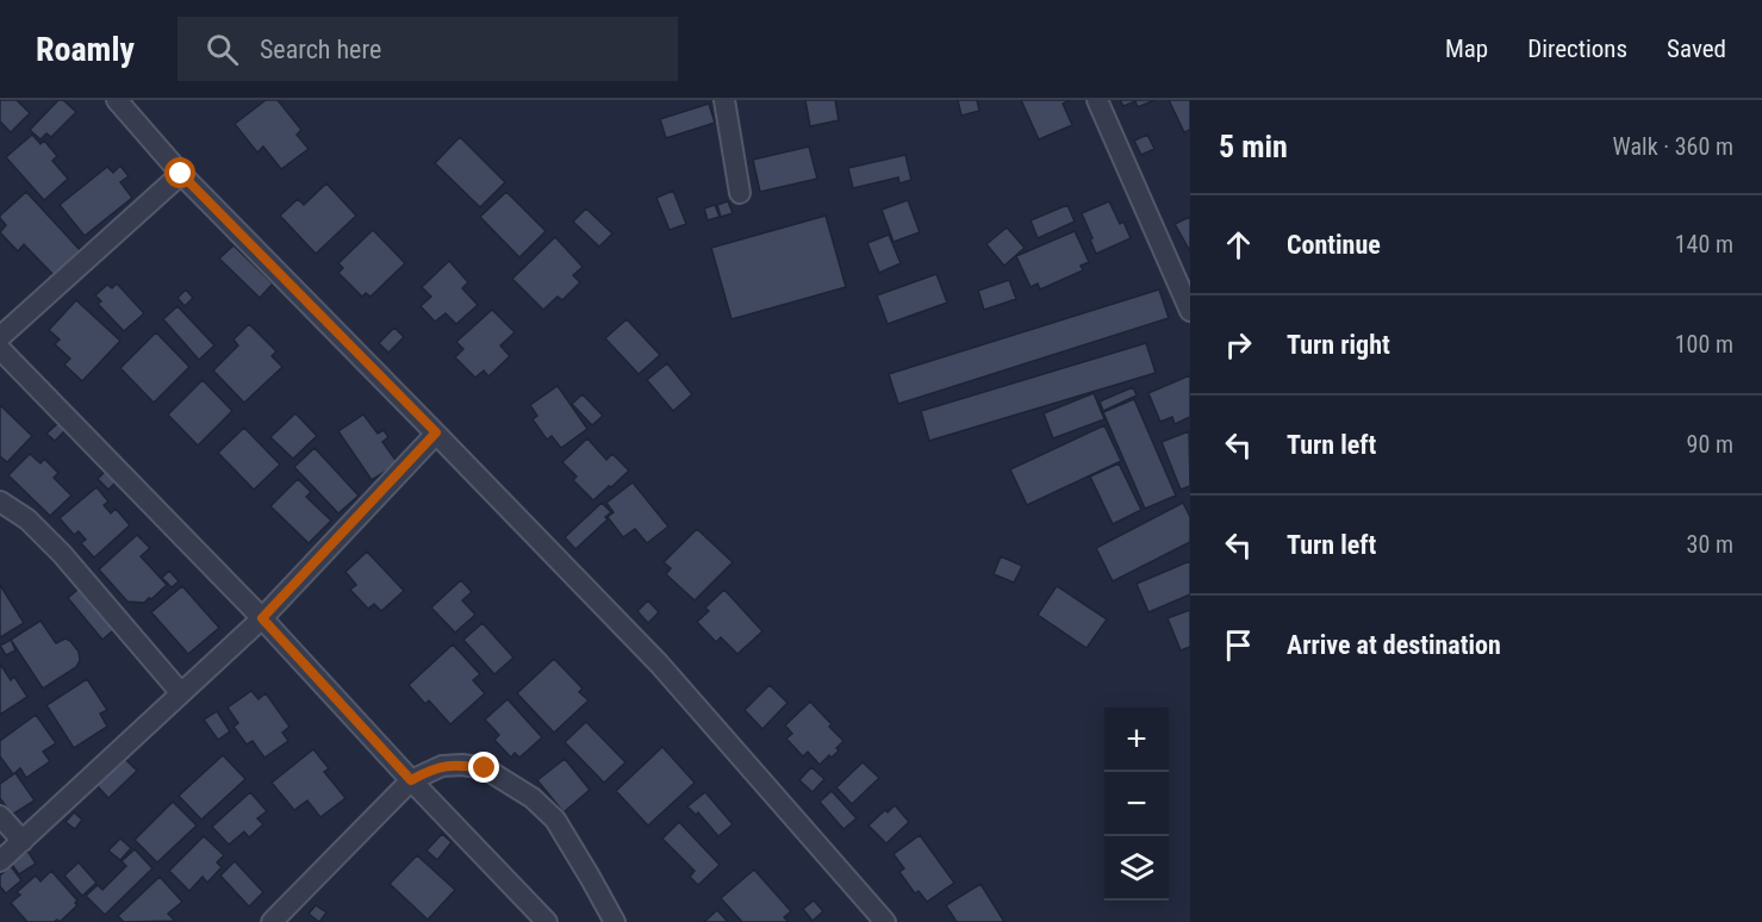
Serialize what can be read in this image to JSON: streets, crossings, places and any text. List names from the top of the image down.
{
  "page": {
    "header": "Roamly",
    "search": "Search here",
    "nav": ["Map", "Directions", "Saved"],
    "heading": ["5 min", "Walk · 360 m"],
    "list": [
      ["Continue", "140 m"],
      ["Turn right", "100 m"],
      ["Turn left", "90 m"],
      ["Turn left", "30 m"],
      "Arrive at destination"
    ],
    "map_buttons": ["+", "−"]
  }
}
